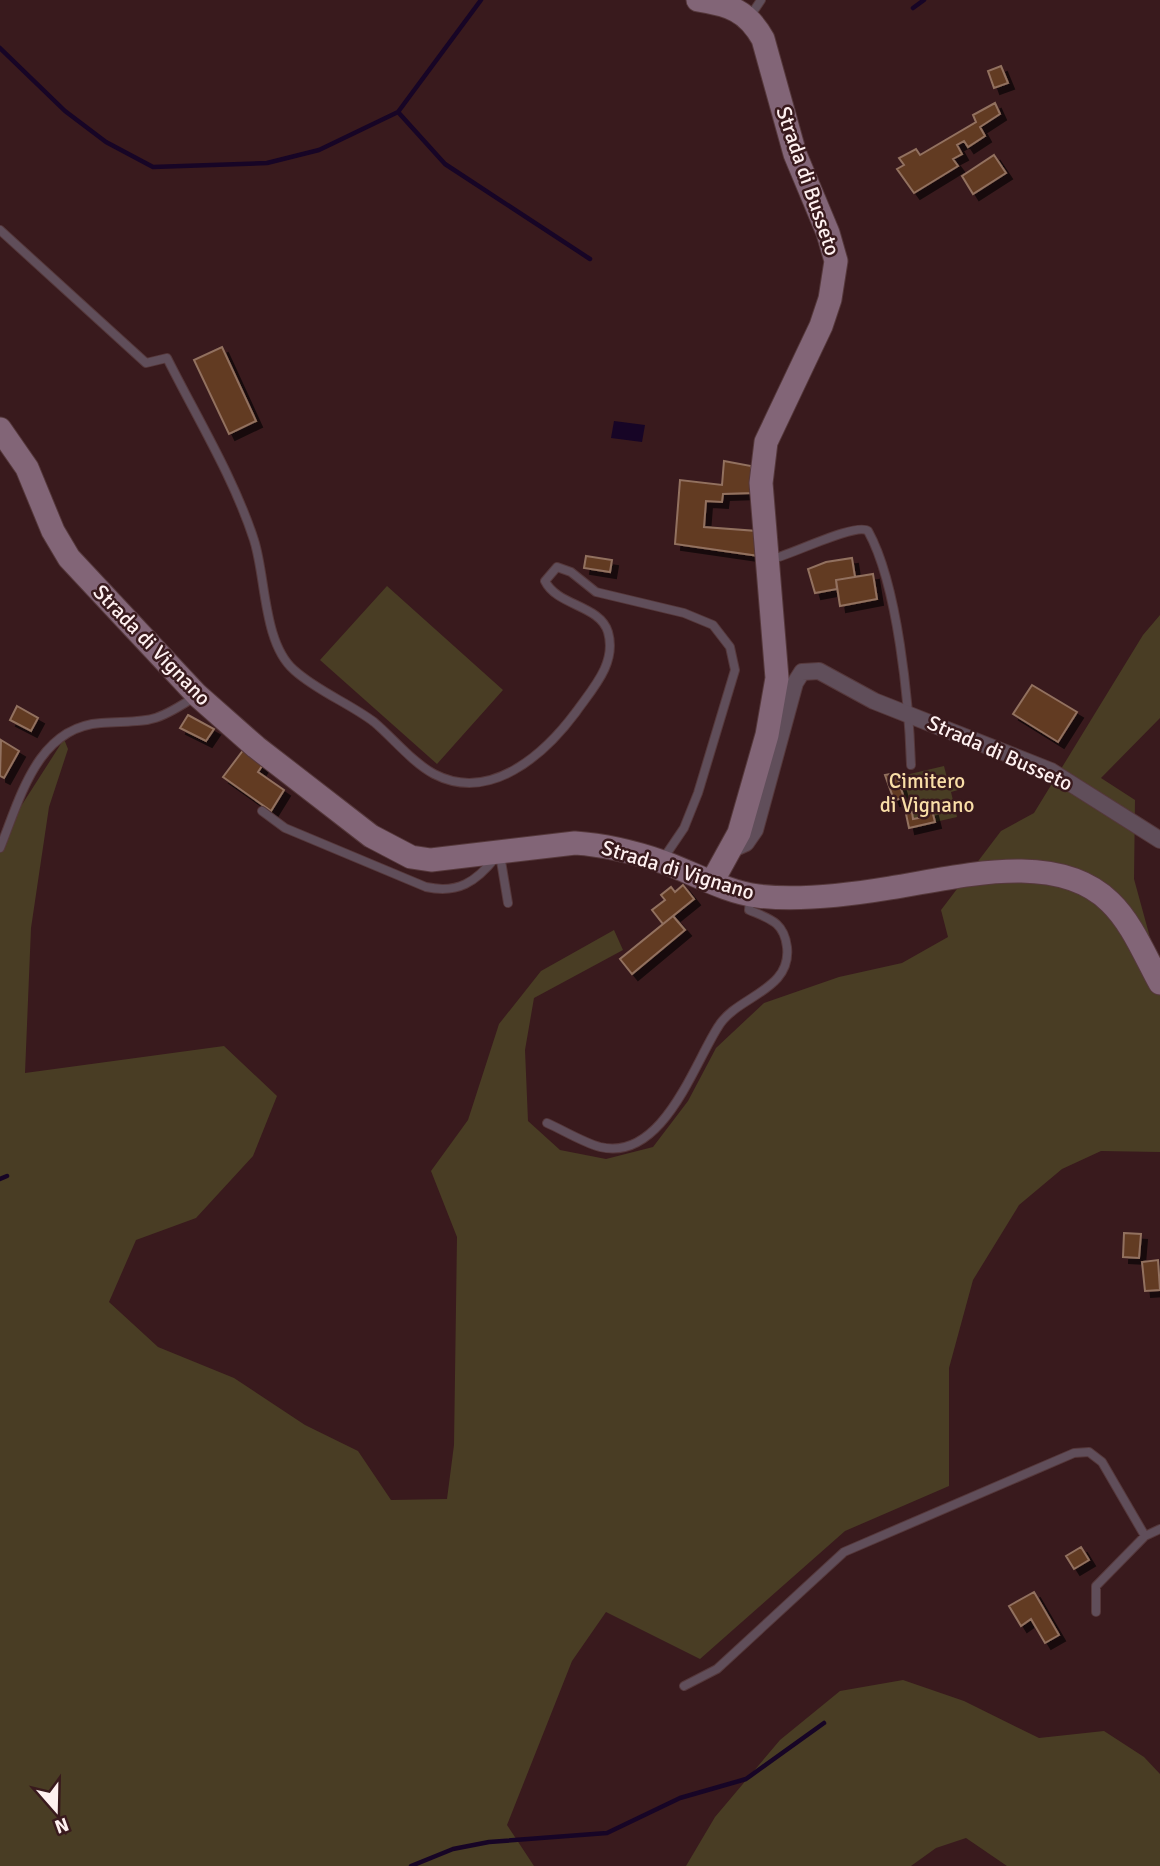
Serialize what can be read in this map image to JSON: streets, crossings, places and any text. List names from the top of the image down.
{
  "streets": {
    "street": ["Strada di Busseto", "Strada di Vignano"]
  },
  "crossings": [
    ["Strada di Busseto", "Strada di Vignano"]
  ],
  "parks": ["Cimitero di Vignano"],
  "north": "bottom"
}
